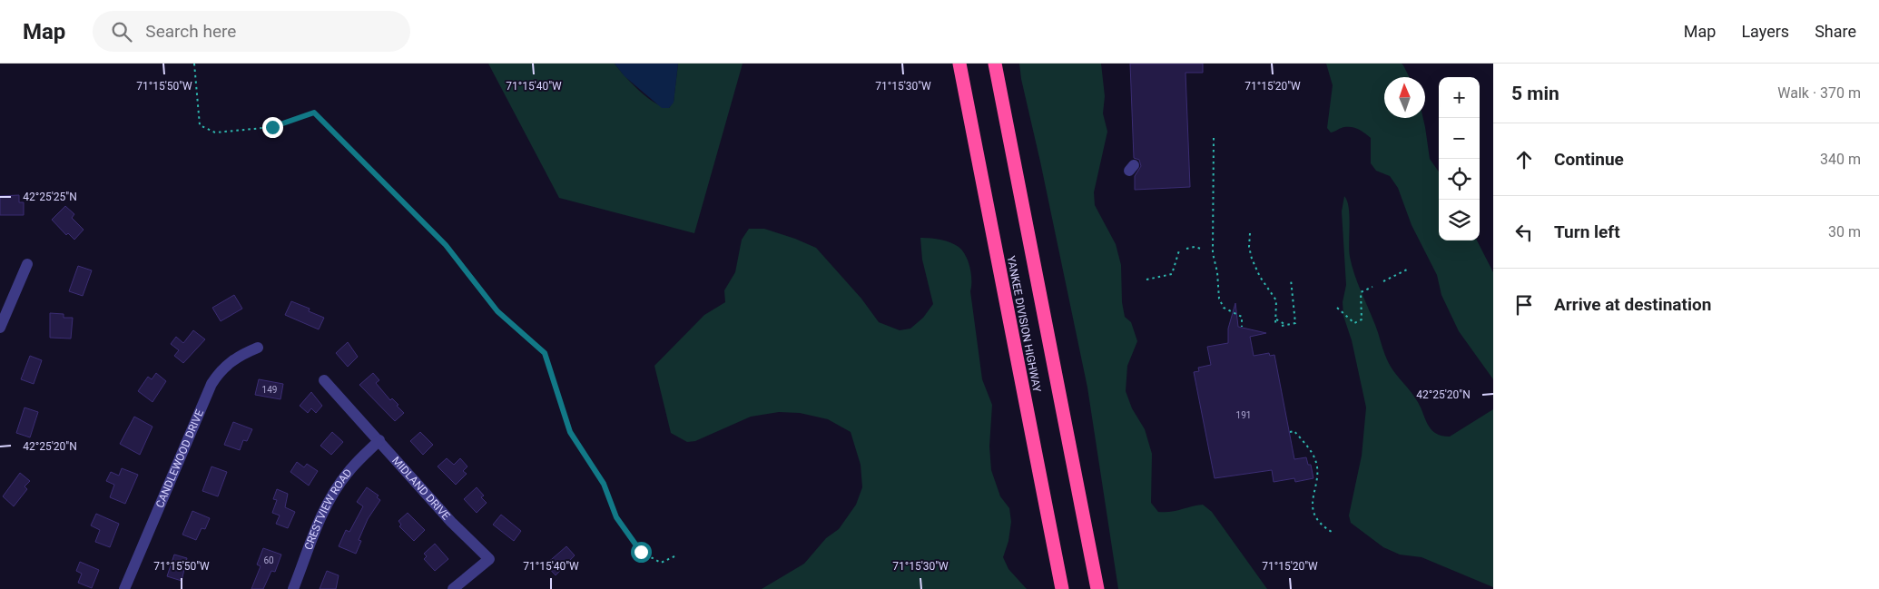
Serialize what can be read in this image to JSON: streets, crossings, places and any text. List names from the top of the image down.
{
  "streets": {
    "highway": ["YANKEE DIVISION HIGHWAY"],
    "street": ["CANDLEWOOD DRIVE", "MIDLAND DRIVE", "CRESTVIEW ROAD"]
  },
  "crossings": [
    ["MIDLAND DRIVE", "CRESTVIEW ROAD"]
  ],
  "house_numbers": ["149", "191", "60"],
  "north": "top",
  "page": {
    "header": "Map",
    "search": "Search here",
    "nav": ["Map", "Layers", "Share"],
    "heading": ["5 min", "Walk · 370 m"],
    "map_buttons": ["+", "−"],
    "list": [
      ["Continue", "340 m"],
      ["Turn left", "30 m"],
      "Arrive at destination"
    ]
  },
  "coordinates": [
    "71°15'50\"W",
    "71°15'40\"W",
    "71°15'30\"W",
    "71°15'20\"W",
    "42°25'25\"N",
    "42°25'20\"N"
  ]
}
